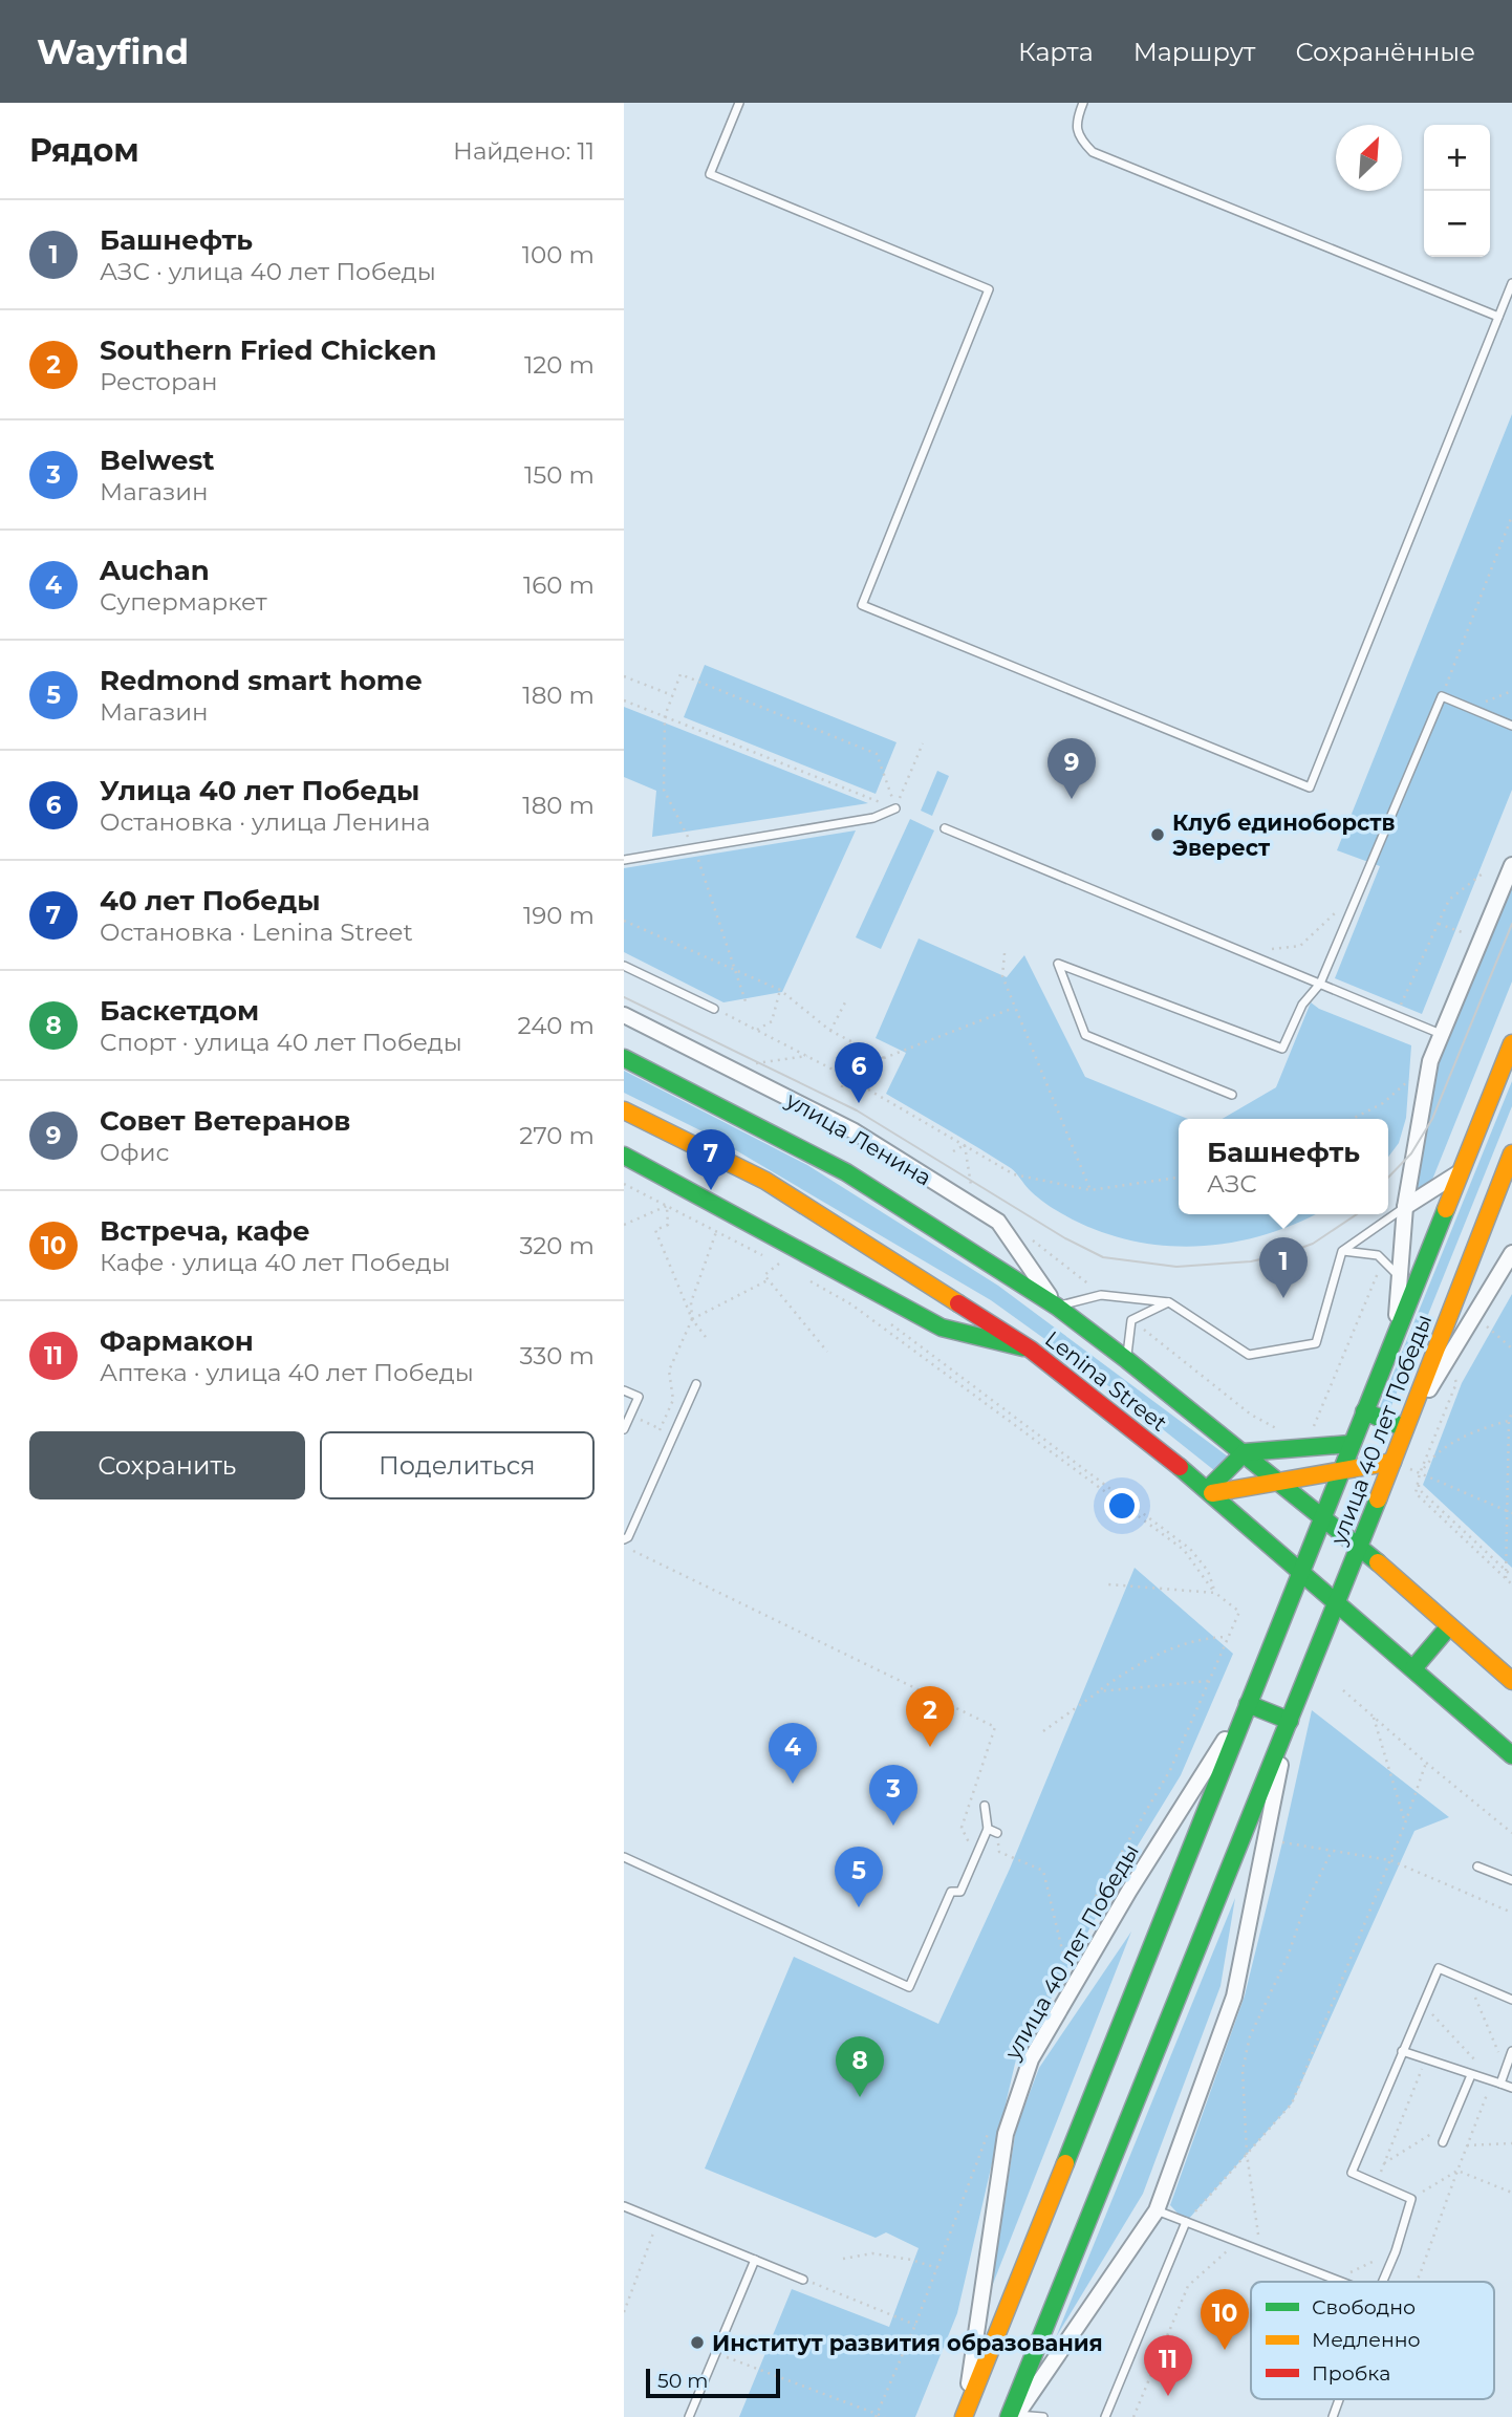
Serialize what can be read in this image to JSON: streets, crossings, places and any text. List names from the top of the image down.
{
  "streets": {
    "main road": ["Lenina Street", "улица 40 лет Победы"],
    "street": ["улица Ленина"]
  },
  "crossings": [
    ["улица Ленина", "Lenina Street"],
    ["Lenina Street", "улица 40 лет Победы"]
  ],
  "places": ["Клуб единоборств Эверест", "Институт развития образования"],
  "legend": ["Свободно", "Медленно", "Пробка"],
  "scale_bar": "50 m",
  "north": "top right",
  "page": {
    "header": "Wayfind",
    "nav": ["Карта", "Маршрут", "Сохранённые"],
    "heading": ["Рядом", "Найдено: 11"],
    "map_buttons": ["+", "−"],
    "list": [
      {
        "mark": "1",
        "name": "Башнефть",
        "note": "АЗС · улица 40 лет Победы",
        "value": "100 m"
      },
      {
        "mark": "2",
        "name": "Southern Fried Chicken",
        "note": "Ресторан",
        "value": "120 m"
      },
      {
        "mark": "3",
        "name": "Belwest",
        "note": "Магазин",
        "value": "150 m"
      },
      {
        "mark": "4",
        "name": "Auchan",
        "note": "Супермаркет",
        "value": "160 m"
      },
      {
        "mark": "5",
        "name": "Redmond smart home",
        "note": "Магазин",
        "value": "180 m"
      },
      {
        "mark": "6",
        "name": "Улица 40 лет Победы",
        "note": "Остановка · улица Ленина",
        "value": "180 m"
      },
      {
        "mark": "7",
        "name": "40 лет Победы",
        "note": "Остановка · Lenina Street",
        "value": "190 m"
      },
      {
        "mark": "8",
        "name": "Баскетдом",
        "note": "Спорт · улица 40 лет Победы",
        "value": "240 m"
      },
      {
        "mark": "9",
        "name": "Совет Ветеранов",
        "note": "Офис",
        "value": "270 m"
      },
      {
        "mark": "10",
        "name": "Встреча, кафе",
        "note": "Кафе · улица 40 лет Победы",
        "value": "320 m"
      },
      {
        "mark": "11",
        "name": "Фармакон",
        "note": "Аптека · улица 40 лет Победы",
        "value": "330 m"
      }
    ],
    "pins": [
      "9",
      "6",
      "7",
      "1",
      "2",
      "4",
      "3",
      "5",
      "8",
      "10",
      "11"
    ],
    "popup": ["Башнефть", "АЗС"],
    "buttons": ["Сохранить", "Поделиться"],
    "scale": "50 m"
  }
}
